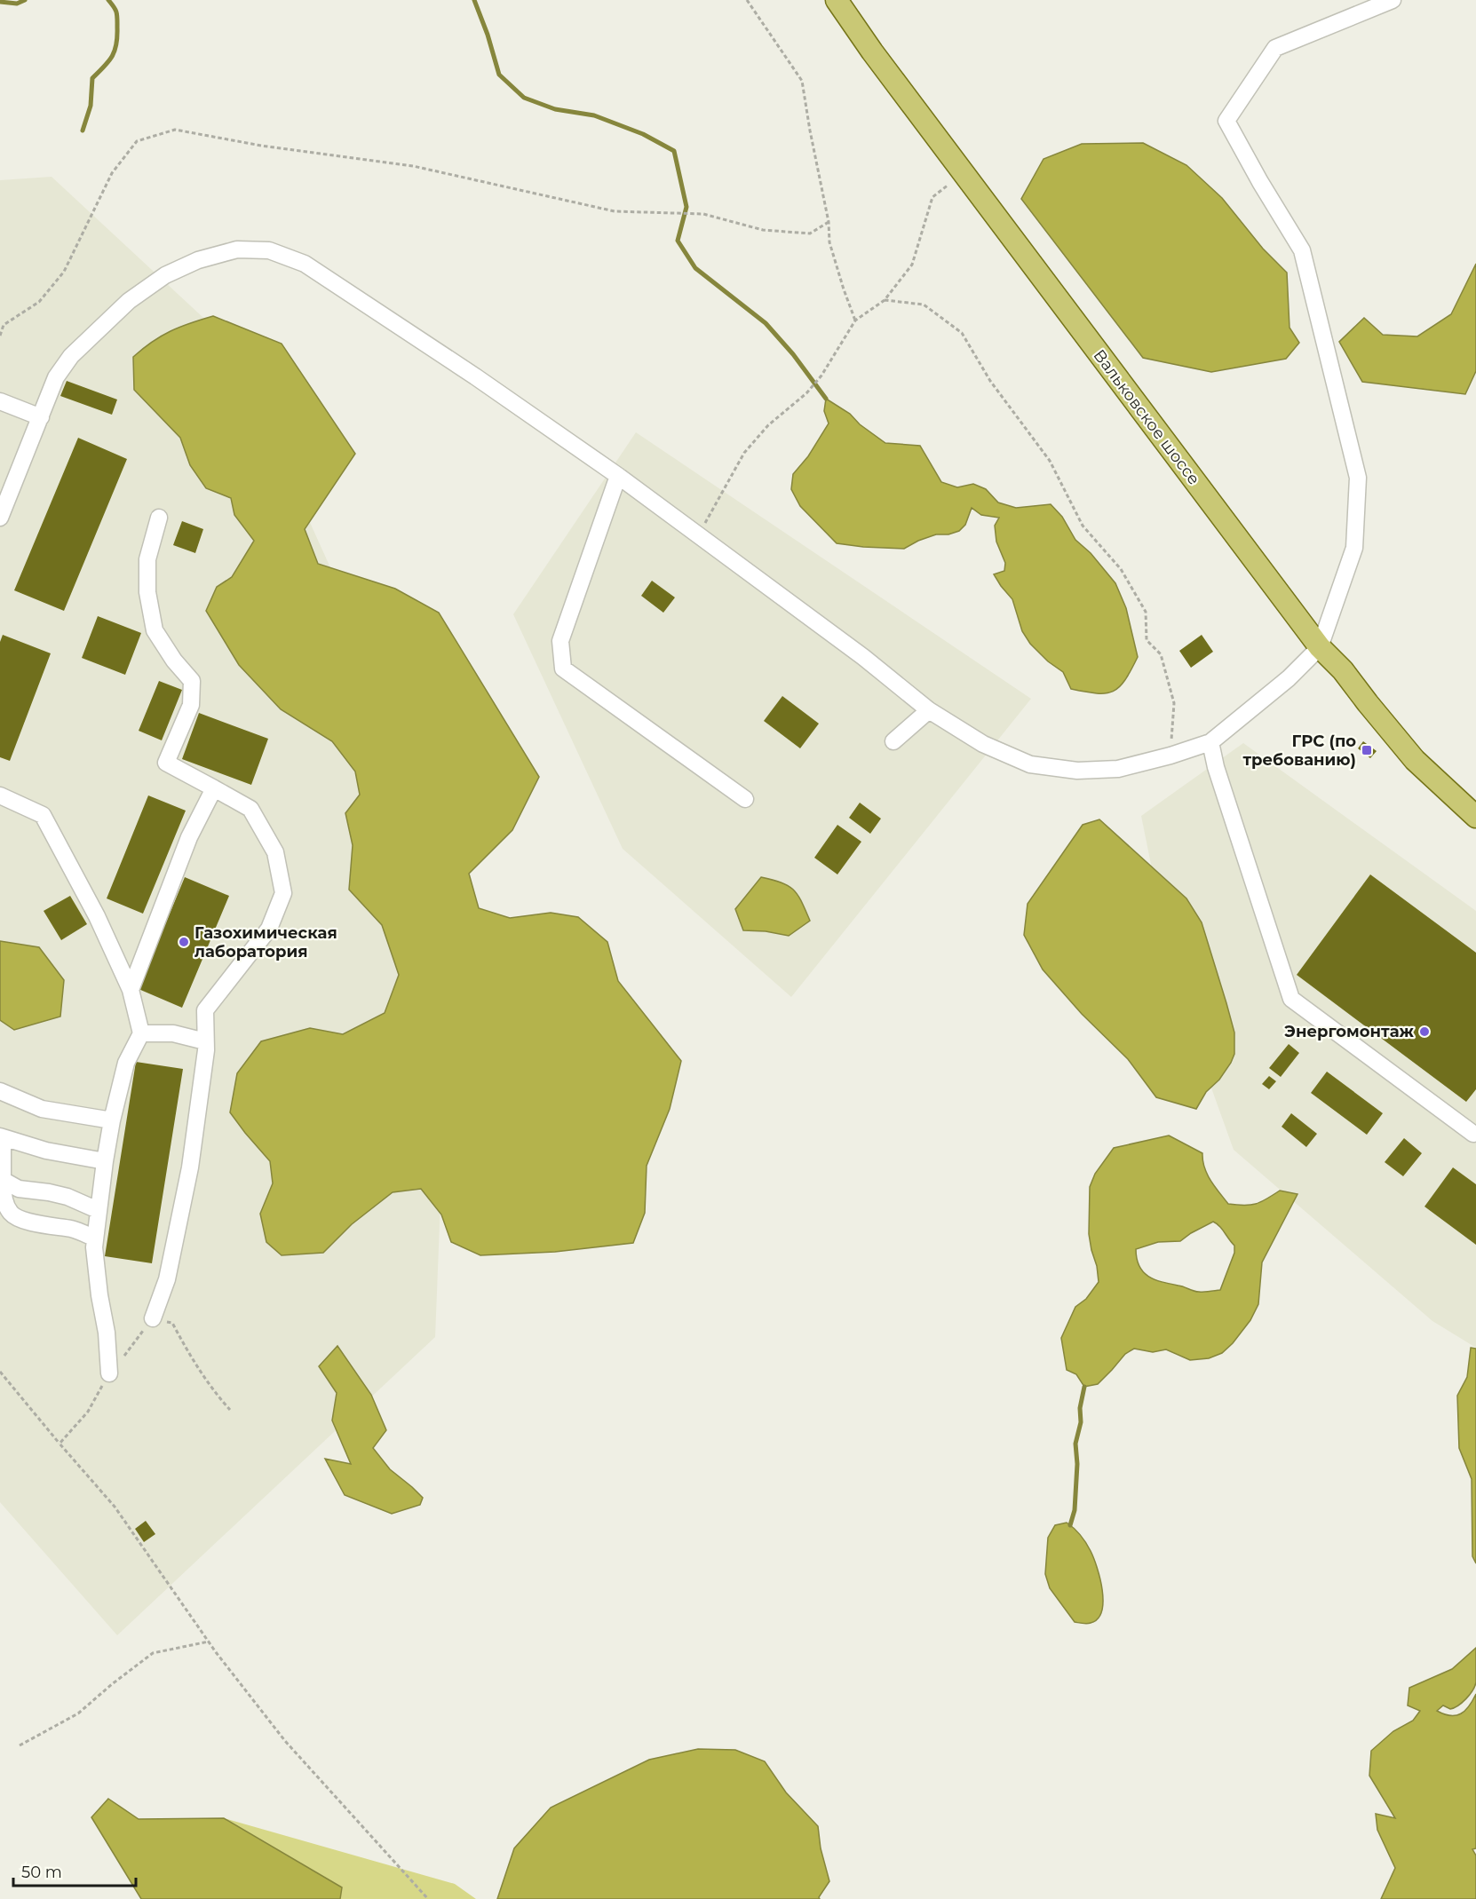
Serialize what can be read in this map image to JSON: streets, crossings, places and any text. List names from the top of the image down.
{
  "streets": {
    "main road": ["Вальковское шоссе"]
  },
  "places": {
    "transit": ["ГРС (по требованию)"],
    "other": ["Газохимическая лаборатория", "Энергомонтаж"]
  },
  "scale_bar": "50 m"
}
